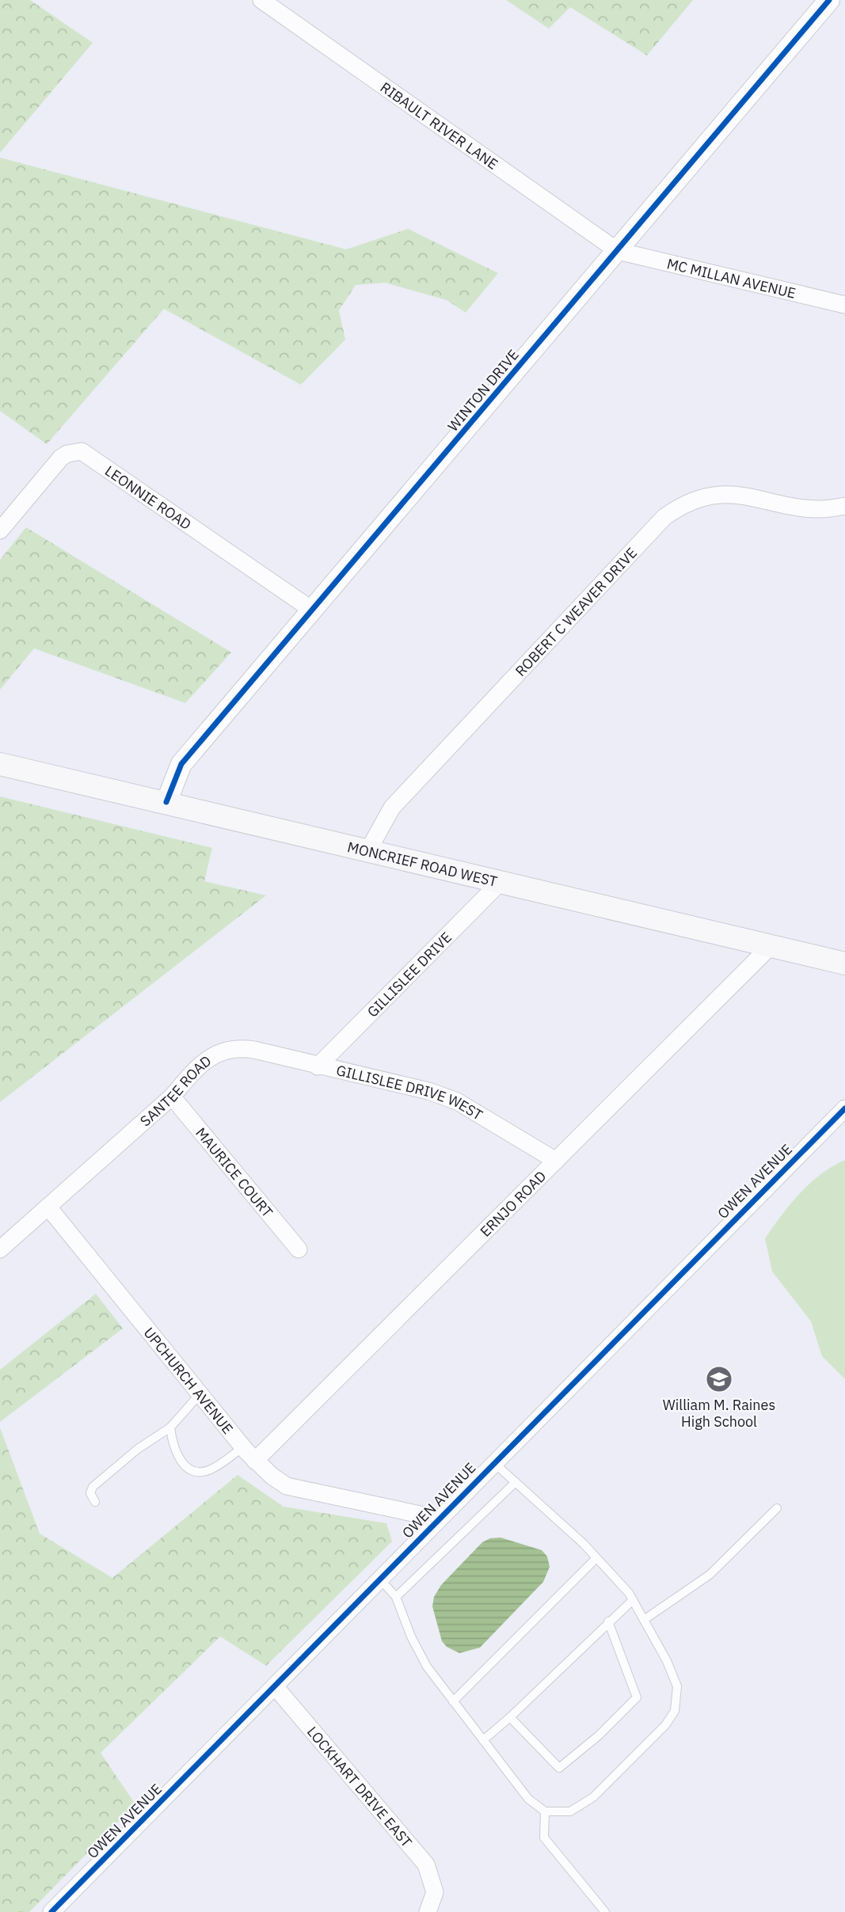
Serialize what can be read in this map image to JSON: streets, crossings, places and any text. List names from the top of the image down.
{
  "streets": {
    "main road": ["MONCRIEF ROAD WEST"],
    "street": [
      "RIBAULT RIVER LANE",
      "MC MILLAN AVENUE",
      "WINTON DRIVE",
      "LEONNIE ROAD",
      "ROBERT C WEAVER DRIVE",
      "GILLISLEE DRIVE",
      "SANTEE ROAD",
      "GILLISLEE DRIVE WEST",
      "MAURICE COURT",
      "OWEN AVENUE",
      "ERNJO ROAD",
      "UPCHURCH AVENUE",
      "LOCKHART DRIVE EAST"
    ]
  },
  "crossings": [
    ["RIBAULT RIVER LANE", "MC MILLAN AVENUE"],
    ["RIBAULT RIVER LANE", "WINTON DRIVE"],
    ["MC MILLAN AVENUE", "WINTON DRIVE"],
    ["WINTON DRIVE", "LEONNIE ROAD"],
    ["WINTON DRIVE", "MONCRIEF ROAD WEST"],
    ["ROBERT C WEAVER DRIVE", "MONCRIEF ROAD WEST"],
    ["MONCRIEF ROAD WEST", "GILLISLEE DRIVE"],
    ["MONCRIEF ROAD WEST", "ERNJO ROAD"],
    ["GILLISLEE DRIVE", "GILLISLEE DRIVE WEST"],
    ["SANTEE ROAD", "GILLISLEE DRIVE WEST"],
    ["SANTEE ROAD", "MAURICE COURT"],
    ["SANTEE ROAD", "UPCHURCH AVENUE"],
    ["GILLISLEE DRIVE WEST", "ERNJO ROAD"],
    ["OWEN AVENUE", "UPCHURCH AVENUE"],
    ["OWEN AVENUE", "LOCKHART DRIVE EAST"],
    ["ERNJO ROAD", "UPCHURCH AVENUE"]
  ],
  "places": {
    "school or university": ["William M. Raines High School"]
  }
}
